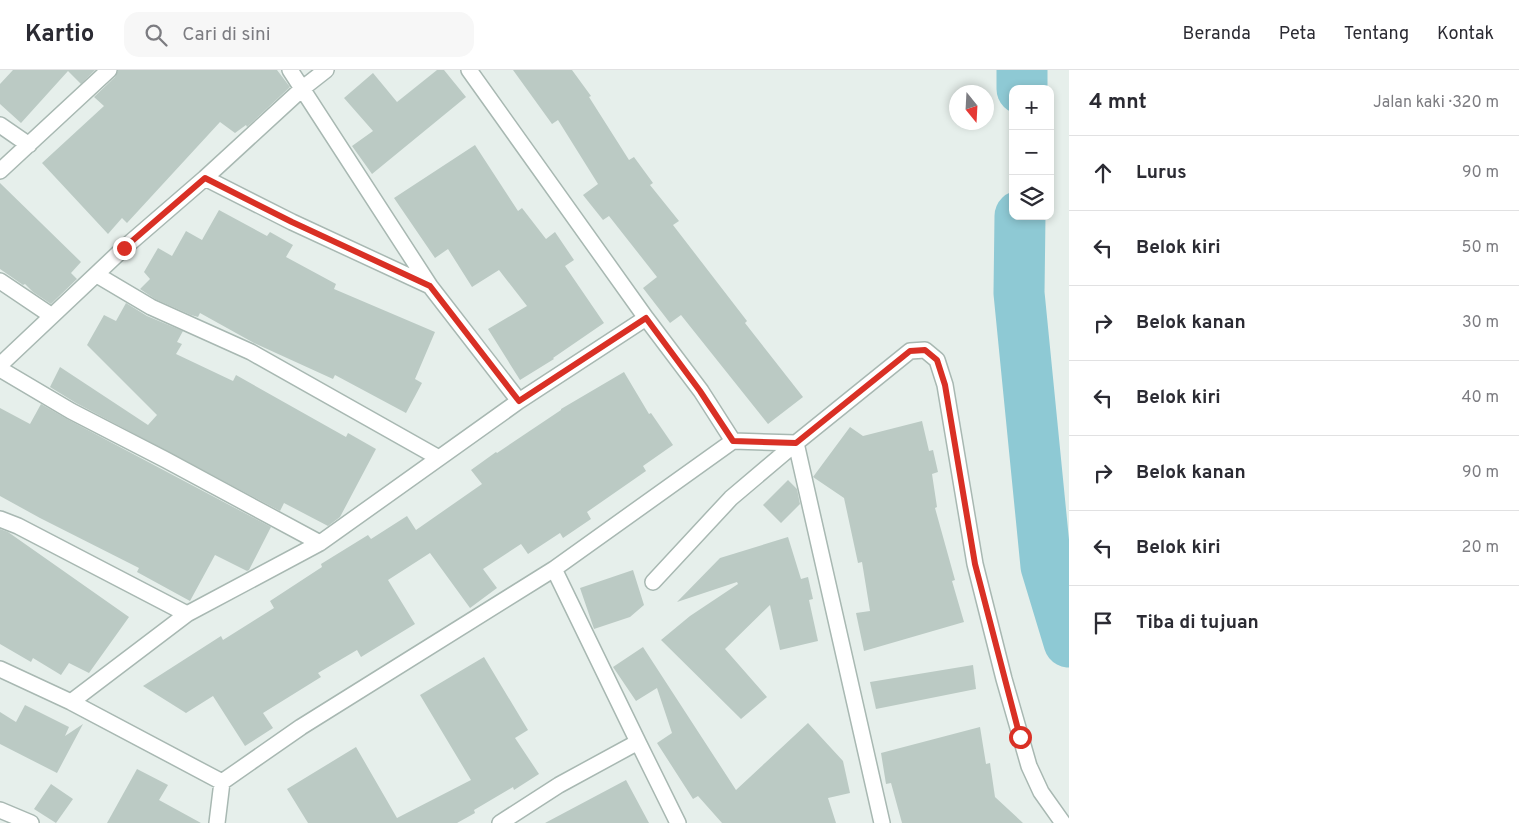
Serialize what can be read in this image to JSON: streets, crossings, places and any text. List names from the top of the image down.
{
  "north": "bottom",
  "page": {
    "header": "Kartio",
    "search": "Cari di sini",
    "nav": [
      "Beranda",
      "Peta",
      "Tentang",
      "Kontak"
    ],
    "heading": ["4 mnt", "Jalan kaki · 320 m"],
    "map_buttons": ["+", "−"],
    "list": [
      ["Lurus", "90 m"],
      ["Belok kiri", "50 m"],
      ["Belok kanan", "30 m"],
      ["Belok kiri", "40 m"],
      ["Belok kanan", "90 m"],
      ["Belok kiri", "20 m"],
      "Tiba di tujuan"
    ]
  }
}
